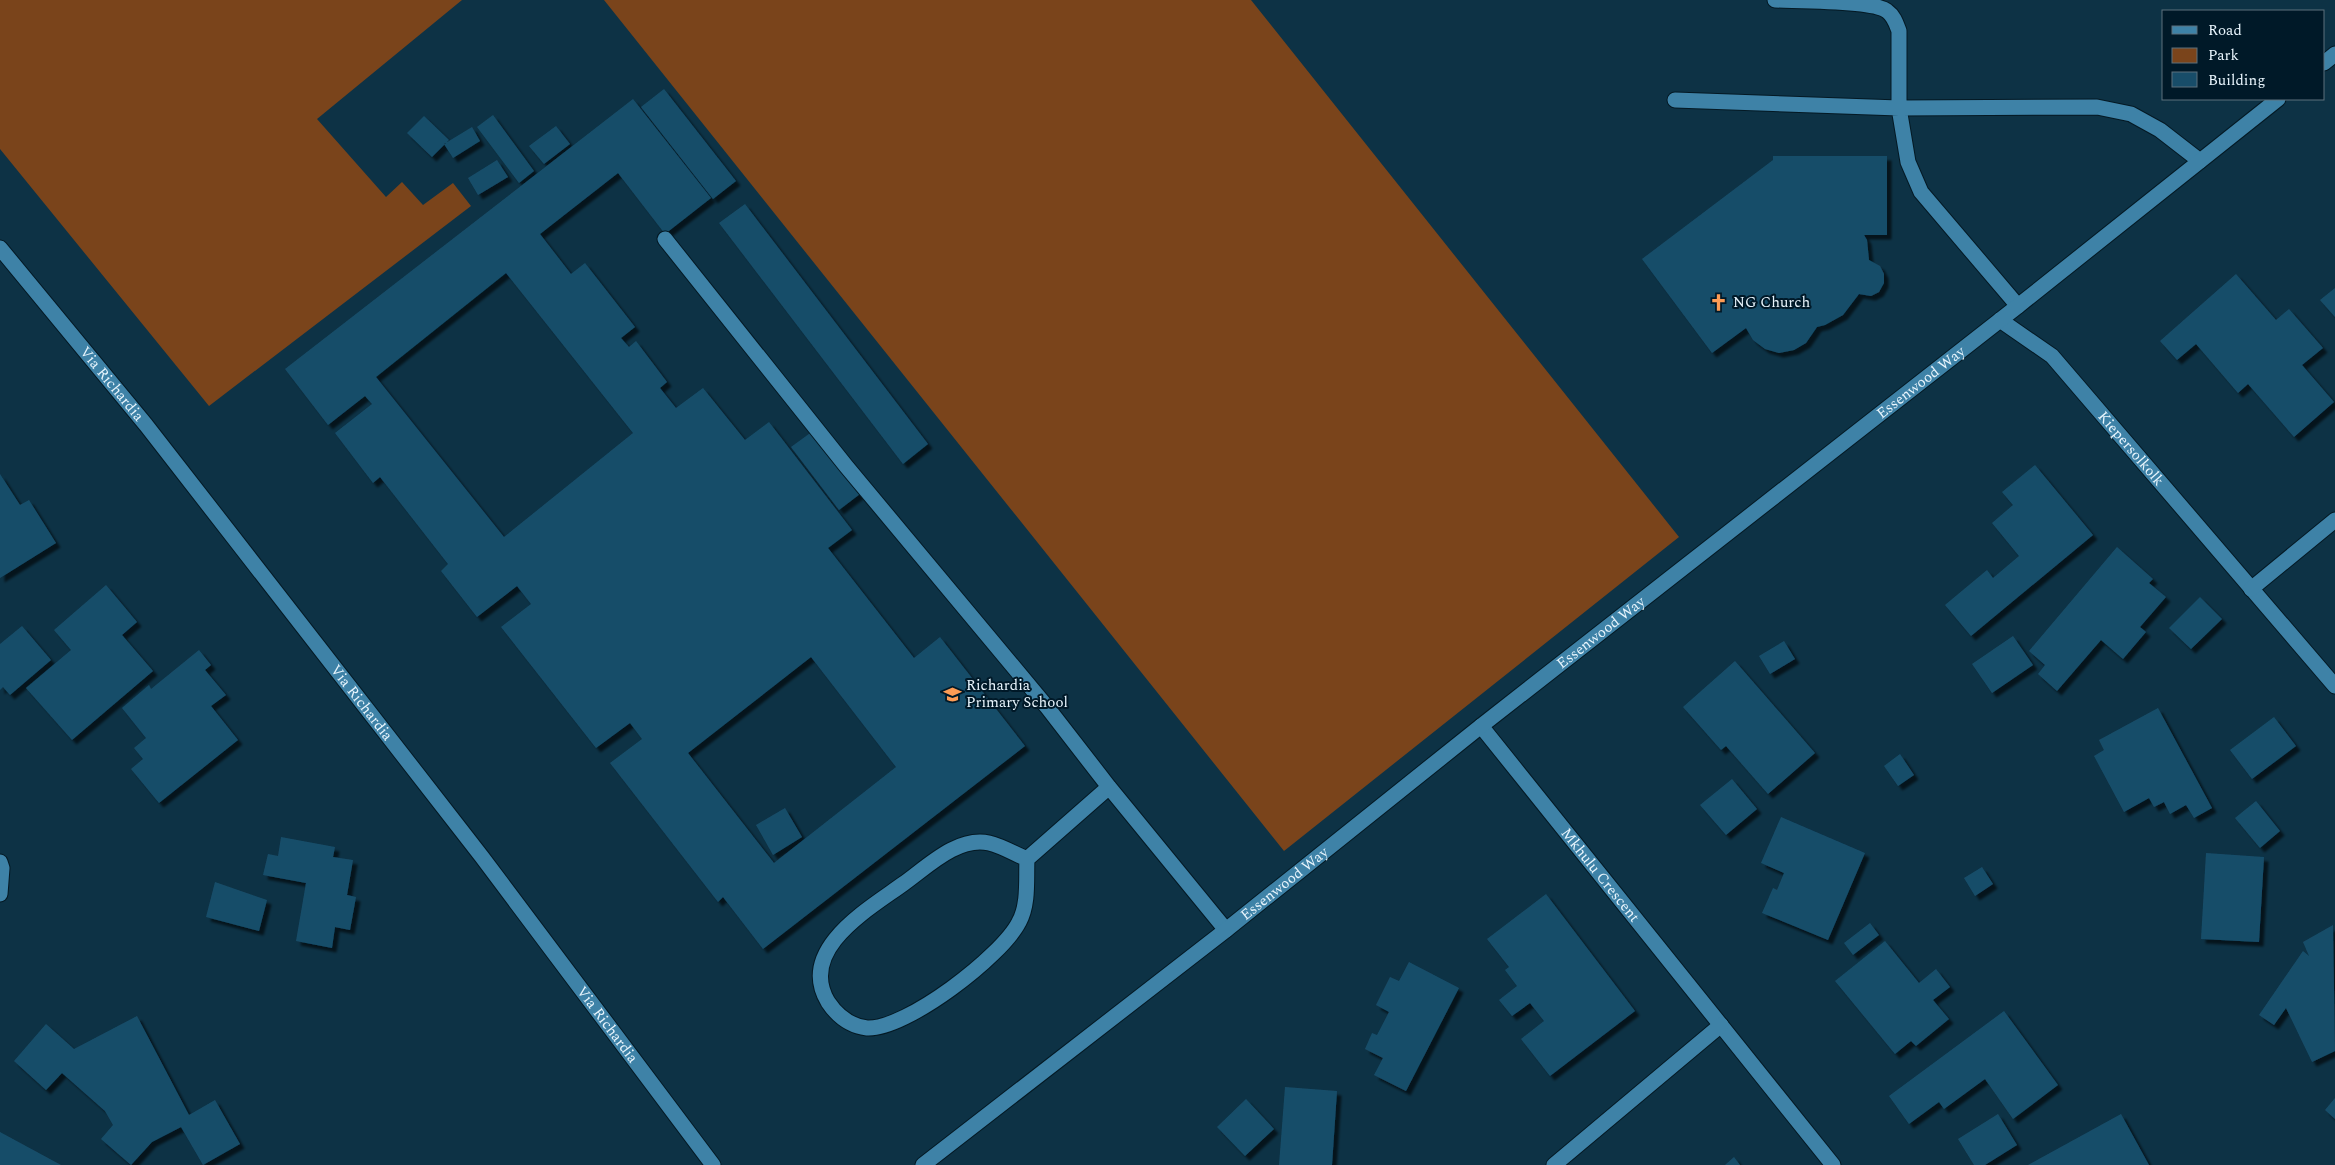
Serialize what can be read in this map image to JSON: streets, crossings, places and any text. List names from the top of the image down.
{
  "streets": {
    "street": [
      "Essenwood Way",
      "Via Richardia",
      "Kiepersolkolk",
      "Mkhulu Crescent"
    ]
  },
  "crossings": [
    ["Essenwood Way", "Kiepersolkolk"],
    ["Essenwood Way", "Mkhulu Crescent"]
  ],
  "places": {
    "church": ["NG Church"],
    "school or university": ["Richardia Primary School"]
  },
  "legend": ["Road", "Park", "Building"]
}
